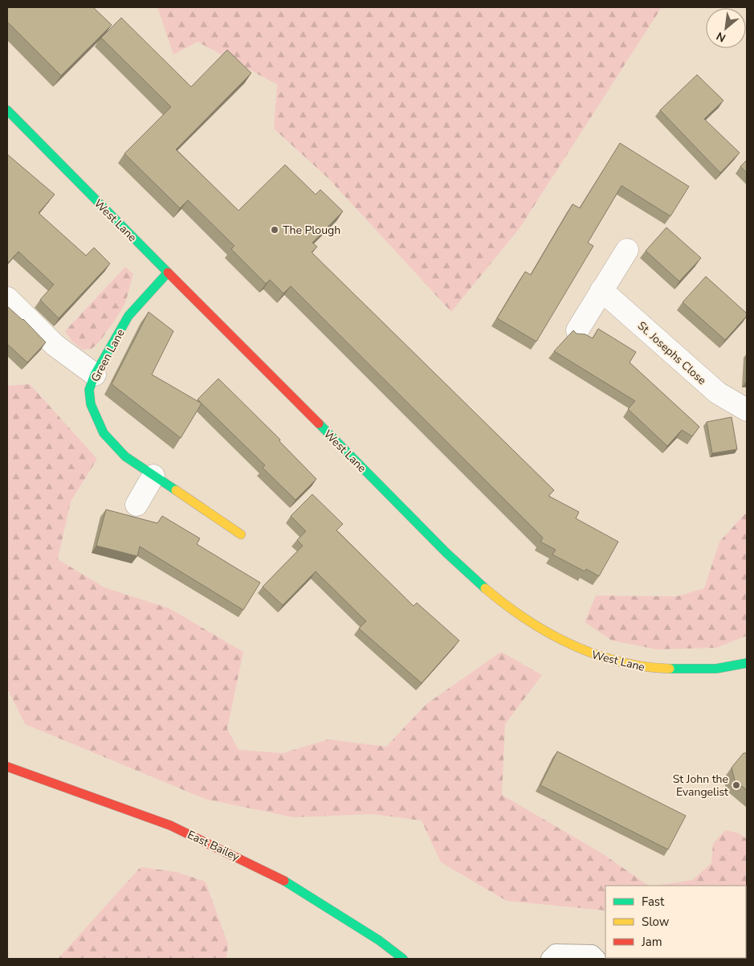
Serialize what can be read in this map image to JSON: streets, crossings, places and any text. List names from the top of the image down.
{
  "streets": {
    "street": [
      "West Lane",
      "St. Josephs Close",
      "Green Lane",
      "East Bailey"
    ]
  },
  "crossings": [
    ["West Lane", "Green Lane"]
  ],
  "places": ["The Plough", "St John the Evangelist"],
  "legend": ["Fast", "Slow", "Jam"],
  "north": "bottom left"
}
